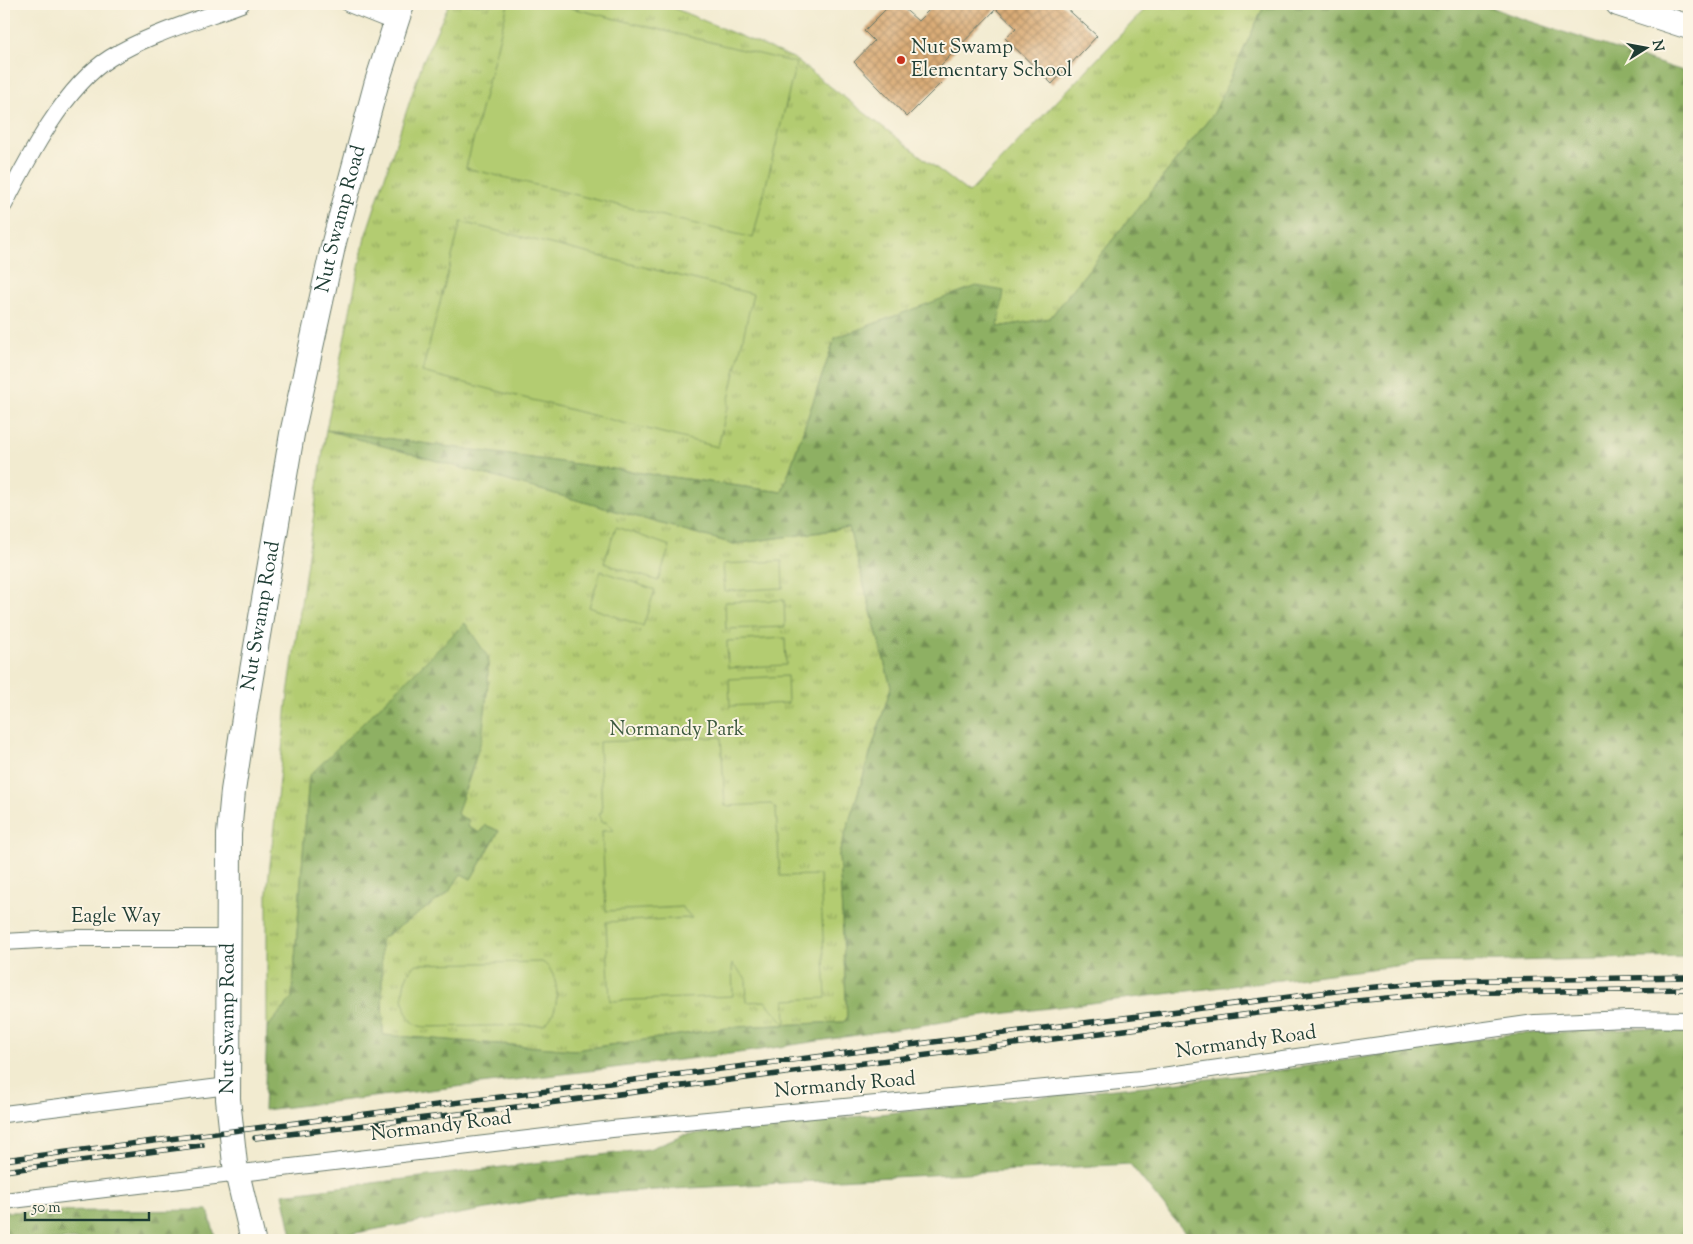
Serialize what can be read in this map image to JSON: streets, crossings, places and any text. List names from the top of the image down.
{
  "streets": {
    "main road": ["Nut Swamp Road"],
    "street": ["Eagle Way", "Normandy Road"]
  },
  "crossings": [
    ["Nut Swamp Road", "Eagle Way"],
    ["Nut Swamp Road", "Normandy Road"]
  ],
  "parks": ["Normandy Park"],
  "places": ["Nut Swamp Elementary School"],
  "scale_bar": "50 m",
  "north": "right"
}
